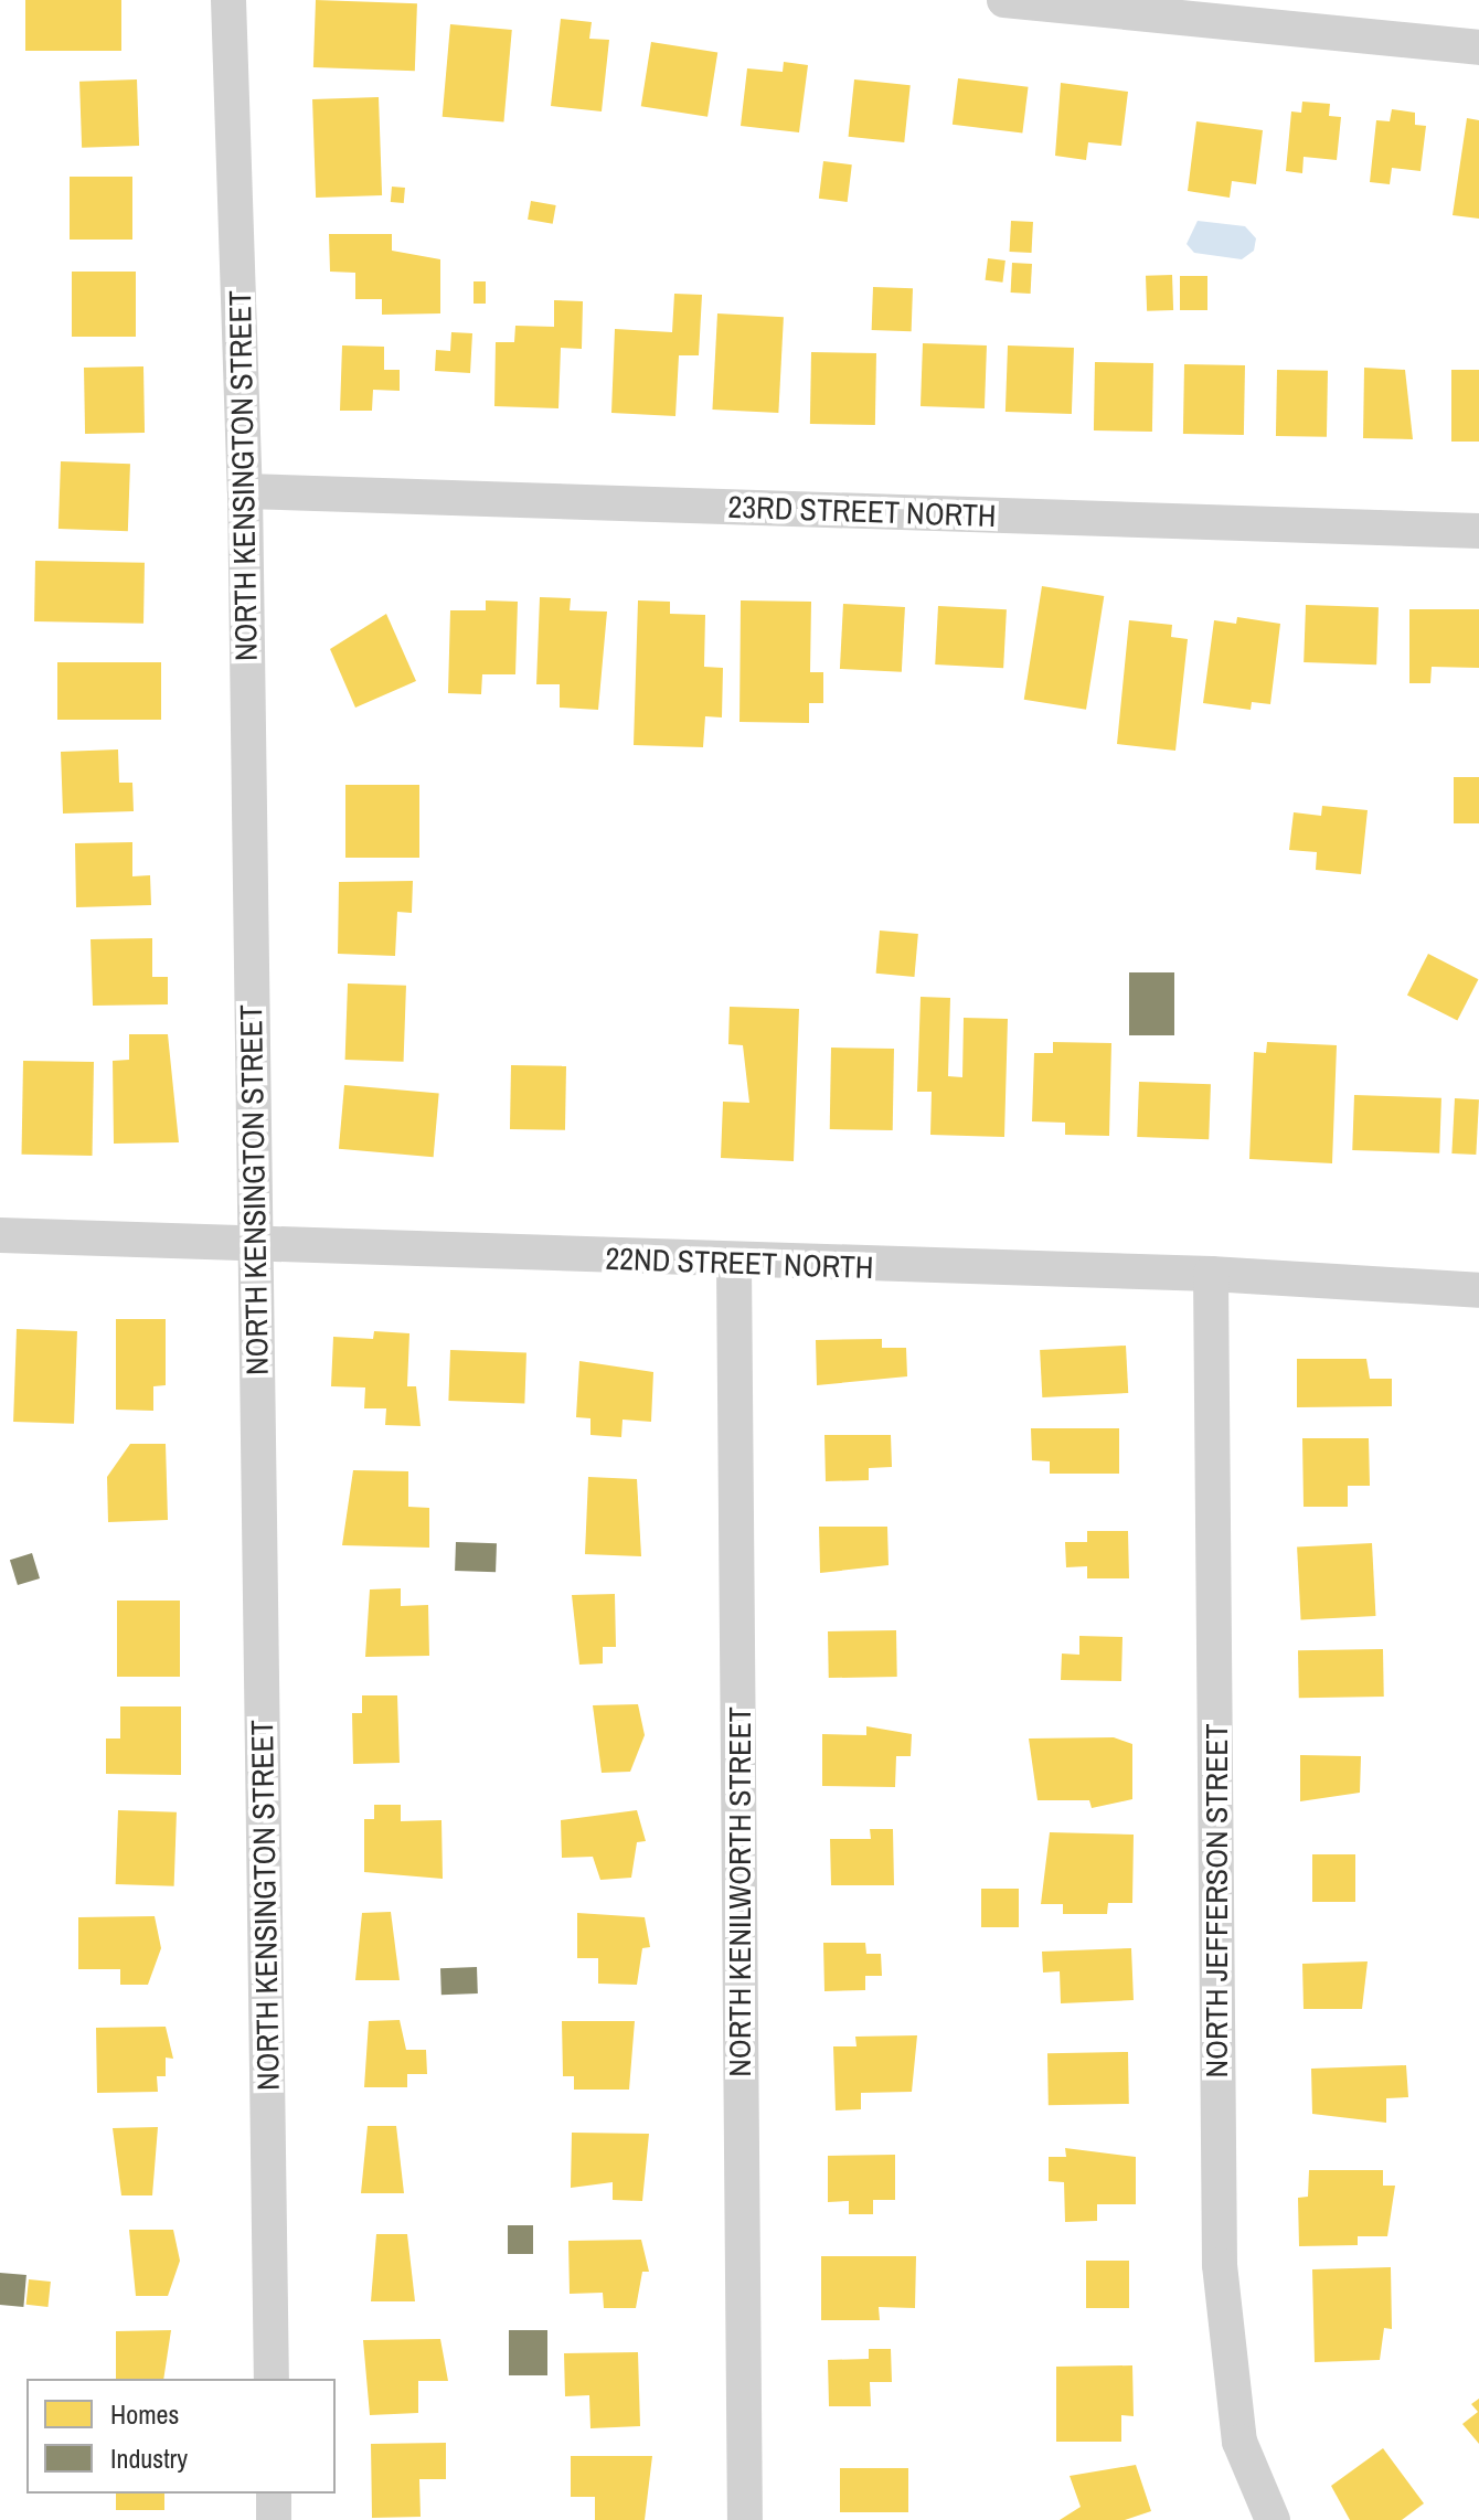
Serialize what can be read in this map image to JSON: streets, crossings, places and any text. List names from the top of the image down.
{
  "streets": {
    "street": [
      "NORTH KENSINGTON STREET",
      "23RD STREET NORTH",
      "22ND STREET NORTH",
      "NORTH KENILWORTH STREET",
      "NORTH JEFFERSON STREET"
    ]
  },
  "crossings": [
    ["NORTH KENSINGTON STREET", "23RD STREET NORTH"],
    ["NORTH KENSINGTON STREET", "22ND STREET NORTH"],
    ["22ND STREET NORTH", "NORTH KENILWORTH STREET"],
    ["22ND STREET NORTH", "NORTH JEFFERSON STREET"]
  ],
  "legend": ["Homes", "Industry"]
}
